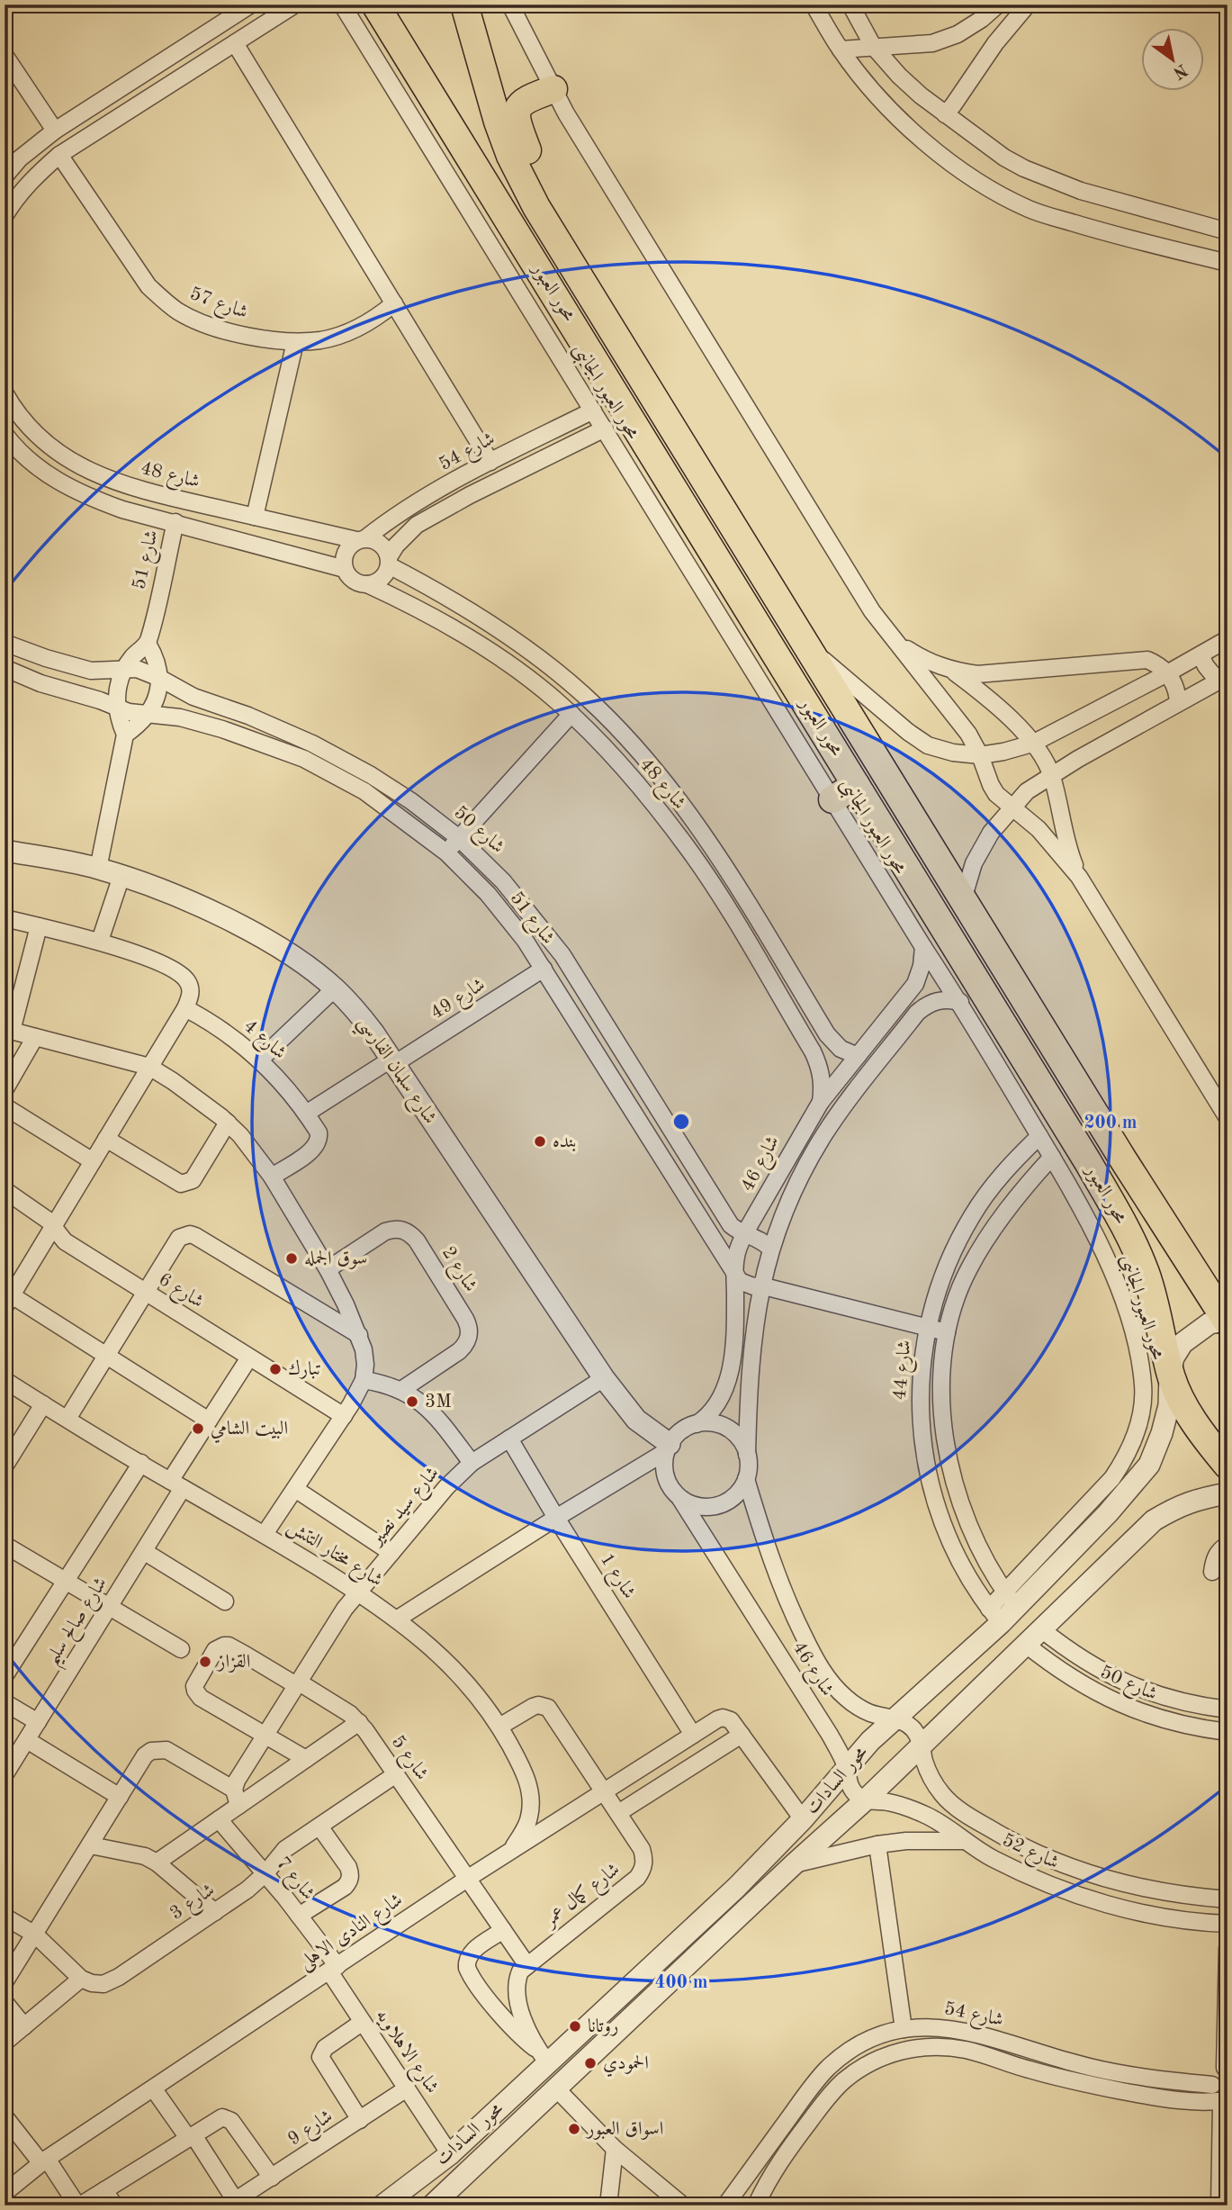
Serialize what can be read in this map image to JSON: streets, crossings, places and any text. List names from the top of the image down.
{
  "streets": {
    "highway": ["محور العبور"],
    "street": [
      "شارع 57",
      "محور العبور الجانبى",
      "شارع 54",
      "شارع 48",
      "شارع 51",
      "شارع 50",
      "شارع 49",
      "شارع 4",
      "شارع سلمان الفارسي",
      "شارع 46",
      "شارع 2",
      "شارع 6",
      "شارع 44",
      "شارع سيد نصير",
      "شارع مختار التتش",
      "شارع 1",
      "شارع صالح سليم",
      "شارع 5",
      "محور السادات",
      "شارع 52",
      "شارع 7",
      "شارع كمال عمر",
      "شارع 3",
      "شارع النادى الاهلى",
      "شارع الاهلاويه",
      "شارع 9"
    ]
  },
  "crossings": [
    ["محور العبور", "محور السادات"],
    ["محور العبور الجانبى", "شارع 54"],
    ["محور العبور الجانبى", "شارع 46"],
    ["محور العبور الجانبى", "شارع 44"],
    ["محور العبور الجانبى", "محور السادات"],
    ["شارع 54", "شارع 48"],
    ["شارع 48", "شارع 46"],
    ["شارع 51", "شارع 50"],
    ["شارع 51", "شارع 49"],
    ["شارع 51", "شارع 46"],
    ["شارع 50", "شارع 46"],
    ["شارع 50", "محور السادات"],
    ["شارع 49", "شارع سلمان الفارسي"],
    ["شارع سلمان الفارسي", "شارع 46"],
    ["شارع سلمان الفارسي", "شارع سيد نصير"],
    ["شارع 46", "محور السادات"],
    ["شارع 46", "شارع 52"],
    ["شارع 6", "شارع صالح سليم"],
    ["شارع 44", "محور السادات"],
    ["شارع سيد نصير", "شارع مختار التتش"],
    ["شارع سيد نصير", "شارع 1"],
    ["شارع سيد نصير", "شارع 5"],
    ["شارع مختار التتش", "شارع صالح سليم"],
    ["شارع مختار التتش", "شارع كمال عمر"],
    ["شارع مختار التتش", "شارع النادى الاهلى"],
    ["شارع 1", "شارع النادى الاهلى"],
    ["شارع 5", "شارع كمال عمر"],
    ["شارع 5", "شارع 3"],
    ["شارع 5", "شارع النادى الاهلى"],
    ["محور السادات", "شارع 52"],
    ["محور السادات", "شارع الاهلاويه"],
    ["شارع 7", "شارع 3"],
    ["شارع 7", "شارع النادى الاهلى"],
    ["شارع 7", "شارع الاهلاويه"],
    ["شارع كمال عمر", "شارع النادى الاهلى"],
    ["شارع النادى الاهلى", "شارع الاهلاويه"],
    ["شارع الاهلاويه", "شارع 9"]
  ],
  "places": [
    "بنده",
    "سوق الجمله",
    "تبارك",
    "3M",
    "البيت الشامي",
    "القزاز",
    "روتانا",
    "الحمودي",
    "اسواق العبور"
  ],
  "north": "bottom right",
  "rings": ["200 m", "400 m"]
}
